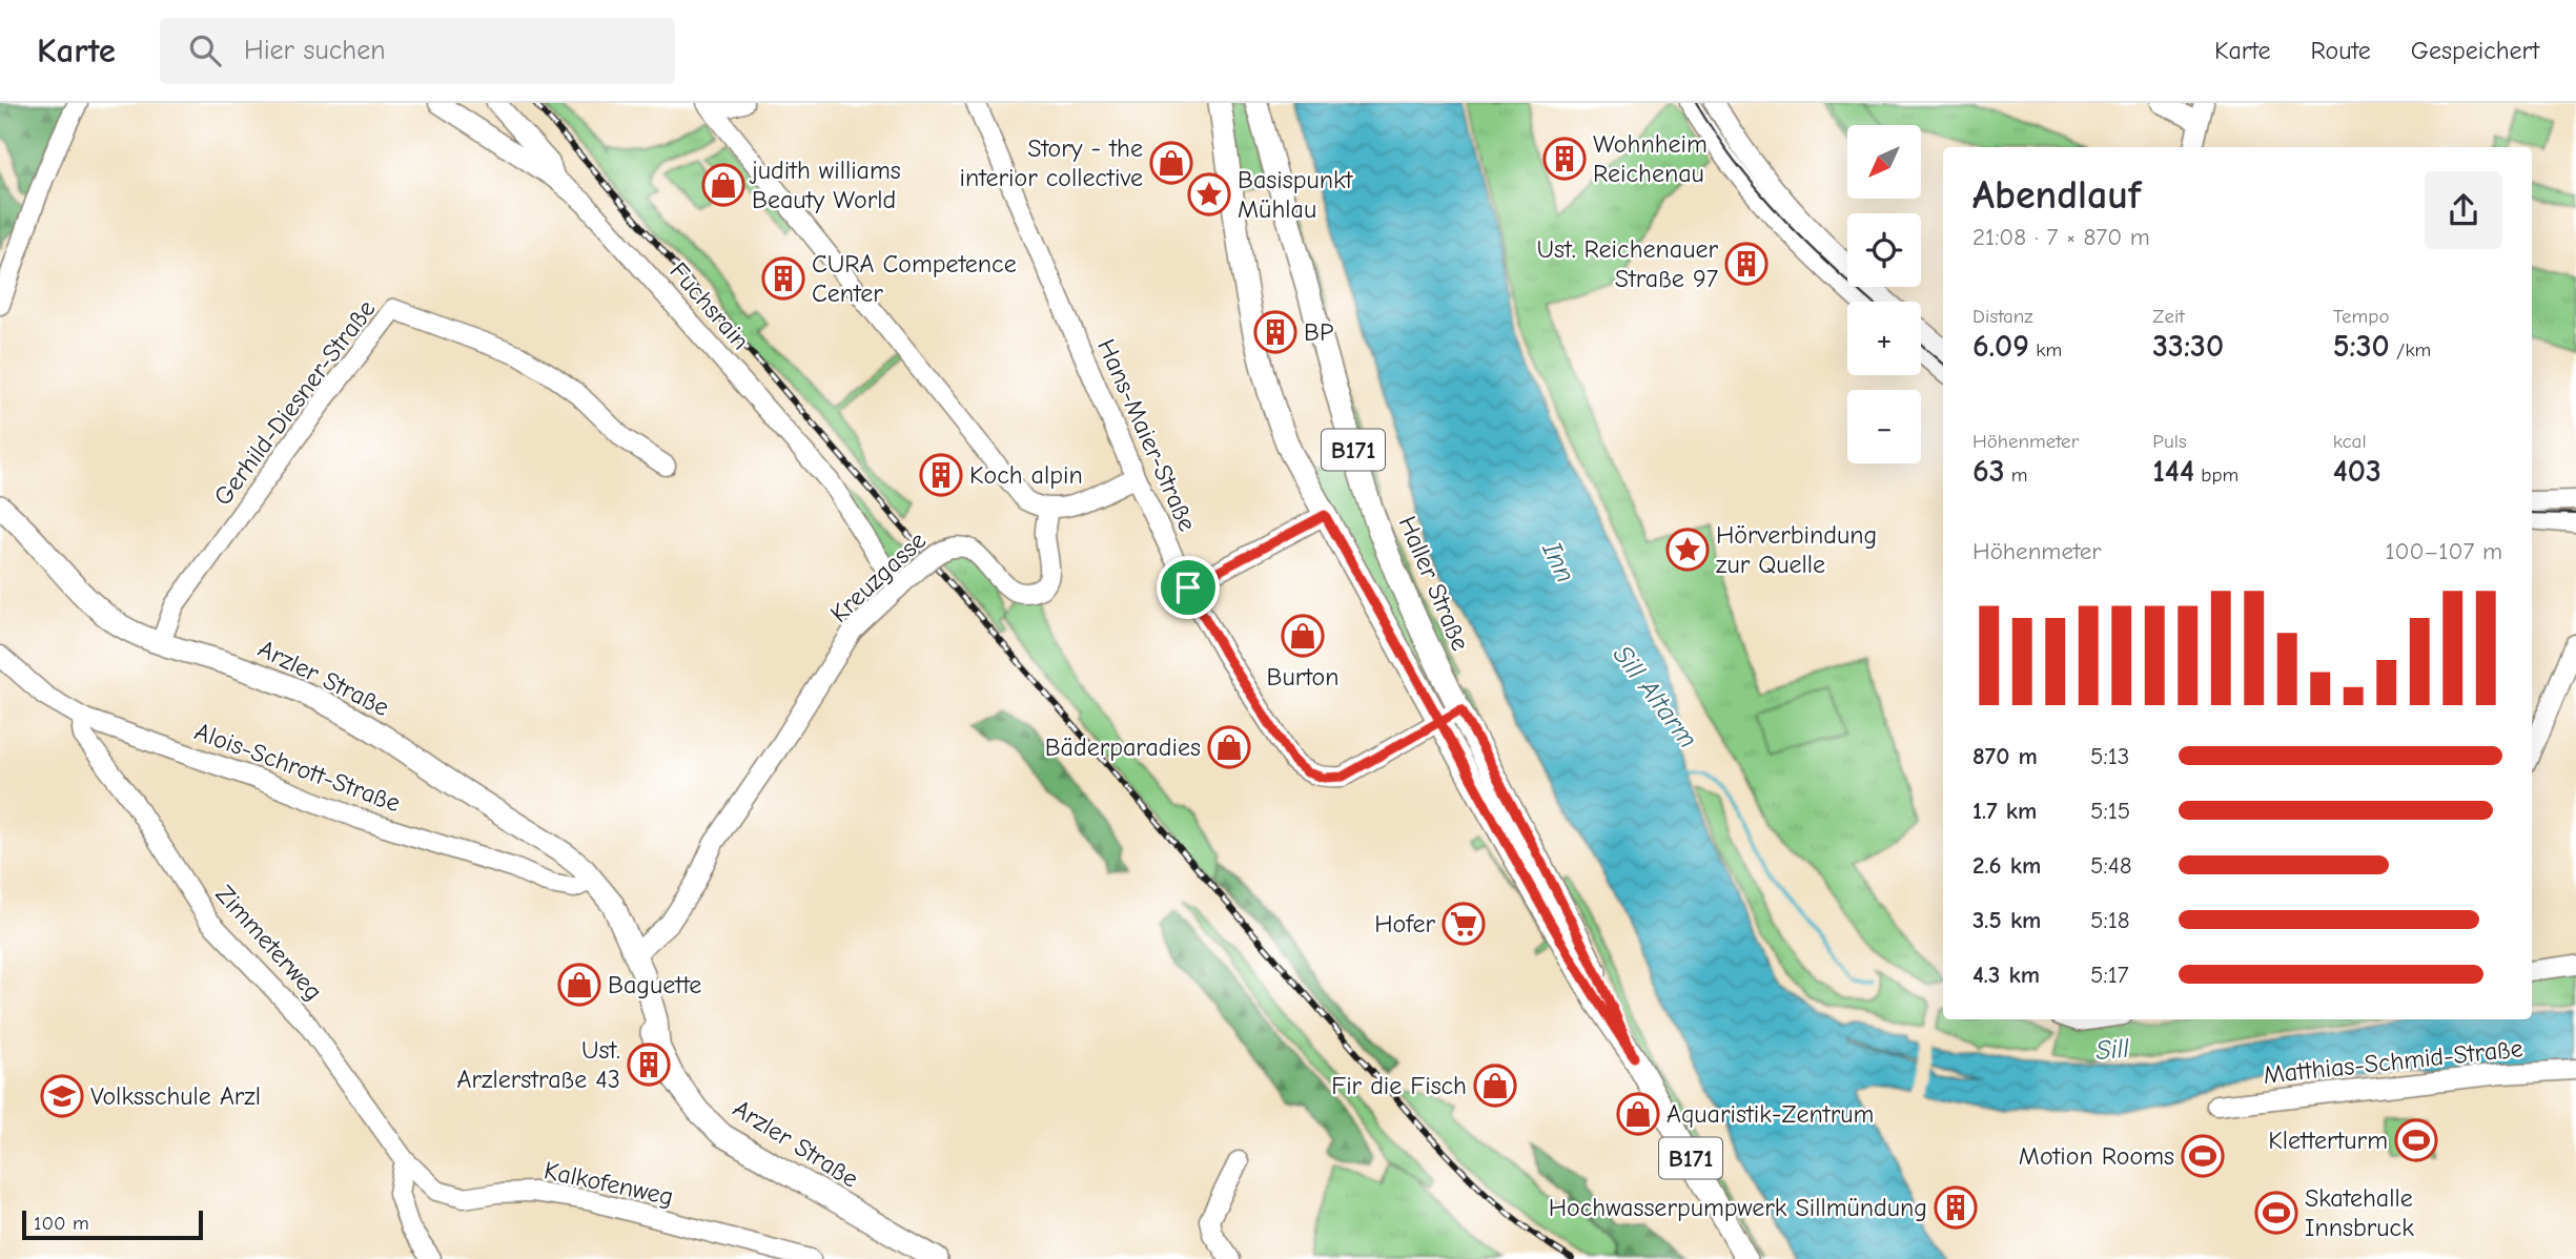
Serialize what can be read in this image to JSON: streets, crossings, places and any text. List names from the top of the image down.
{
  "streets": {
    "main road": ["B171", "Haller Straße", "Arzler Straße"],
    "street": [
      "Fuchsrain",
      "Gerhild-Diesner-Straße",
      "Hans-Maier-Straße",
      "Kreuzgasse",
      "Alois-Schrott-Straße",
      "Zimmeterweg",
      "Matthias-Schmid-Straße",
      "Kalkofenweg"
    ]
  },
  "crossings": [
    ["Fuchsrain", "Kreuzgasse"],
    ["Gerhild-Diesner-Straße", "Arzler Straße"],
    ["Hans-Maier-Straße", "Haller Straße"],
    ["Kreuzgasse", "Arzler Straße"],
    ["Arzler Straße", "Alois-Schrott-Straße"],
    ["Alois-Schrott-Straße", "Zimmeterweg"],
    ["Zimmeterweg", "Kalkofenweg"]
  ],
  "water": ["Inn", "Sill Altarm", "Sill"],
  "places": {
    "building": [
      "Wohnheim Reichenau",
      "Ust. Reichenauer Straße 97",
      "CURA Competence Center",
      "BP",
      "Koch alpin",
      "Ust. Arzlerstraße 43",
      "Hochwasserpumpwerk Sillmündung"
    ],
    "shop": [
      "Story - the interior collective",
      "judith williams Beauty World",
      "Burton",
      "Bäderparadies",
      "Baguette",
      "Fir die Fisch",
      "Aquaristik-Zentrum"
    ],
    "place": ["Basispunkt Mühlau", "Hörverbindung zur Quelle"],
    "supermarket": ["Hofer"],
    "school or university": ["Volksschule Arzl"],
    "sports": ["Kletterturm", "Motion Rooms", "Skatehalle Innsbruck"]
  },
  "scale_bar": "100 m",
  "north": "bottom left",
  "page": {
    "header": "Karte",
    "search": "Hier suchen",
    "nav": ["Karte", "Route", "Gespeichert"],
    "map_buttons": ["+", "−"],
    "heading": ["Abendlauf", "21:08 · 7 × 870 m"],
    "stats": [
      ["Distanz", "6.09 km"],
      ["Zeit", "33:30"],
      ["Tempo", "5:30 /km"],
      ["Höhenmeter", "63 m"],
      ["Puls", "144 bpm"],
      ["kcal", "403"]
    ],
    "chart": ["Höhenmeter", "100–107 m"],
    "list": [
      {
        "name": "870 m",
        "note": "5:13"
      },
      {
        "name": "1.7 km",
        "note": "5:15"
      },
      {
        "name": "2.6 km",
        "note": "5:48"
      },
      {
        "name": "3.5 km",
        "note": "5:18"
      },
      {
        "name": "4.3 km",
        "note": "5:17"
      }
    ],
    "scale": "100 m"
  }
}
